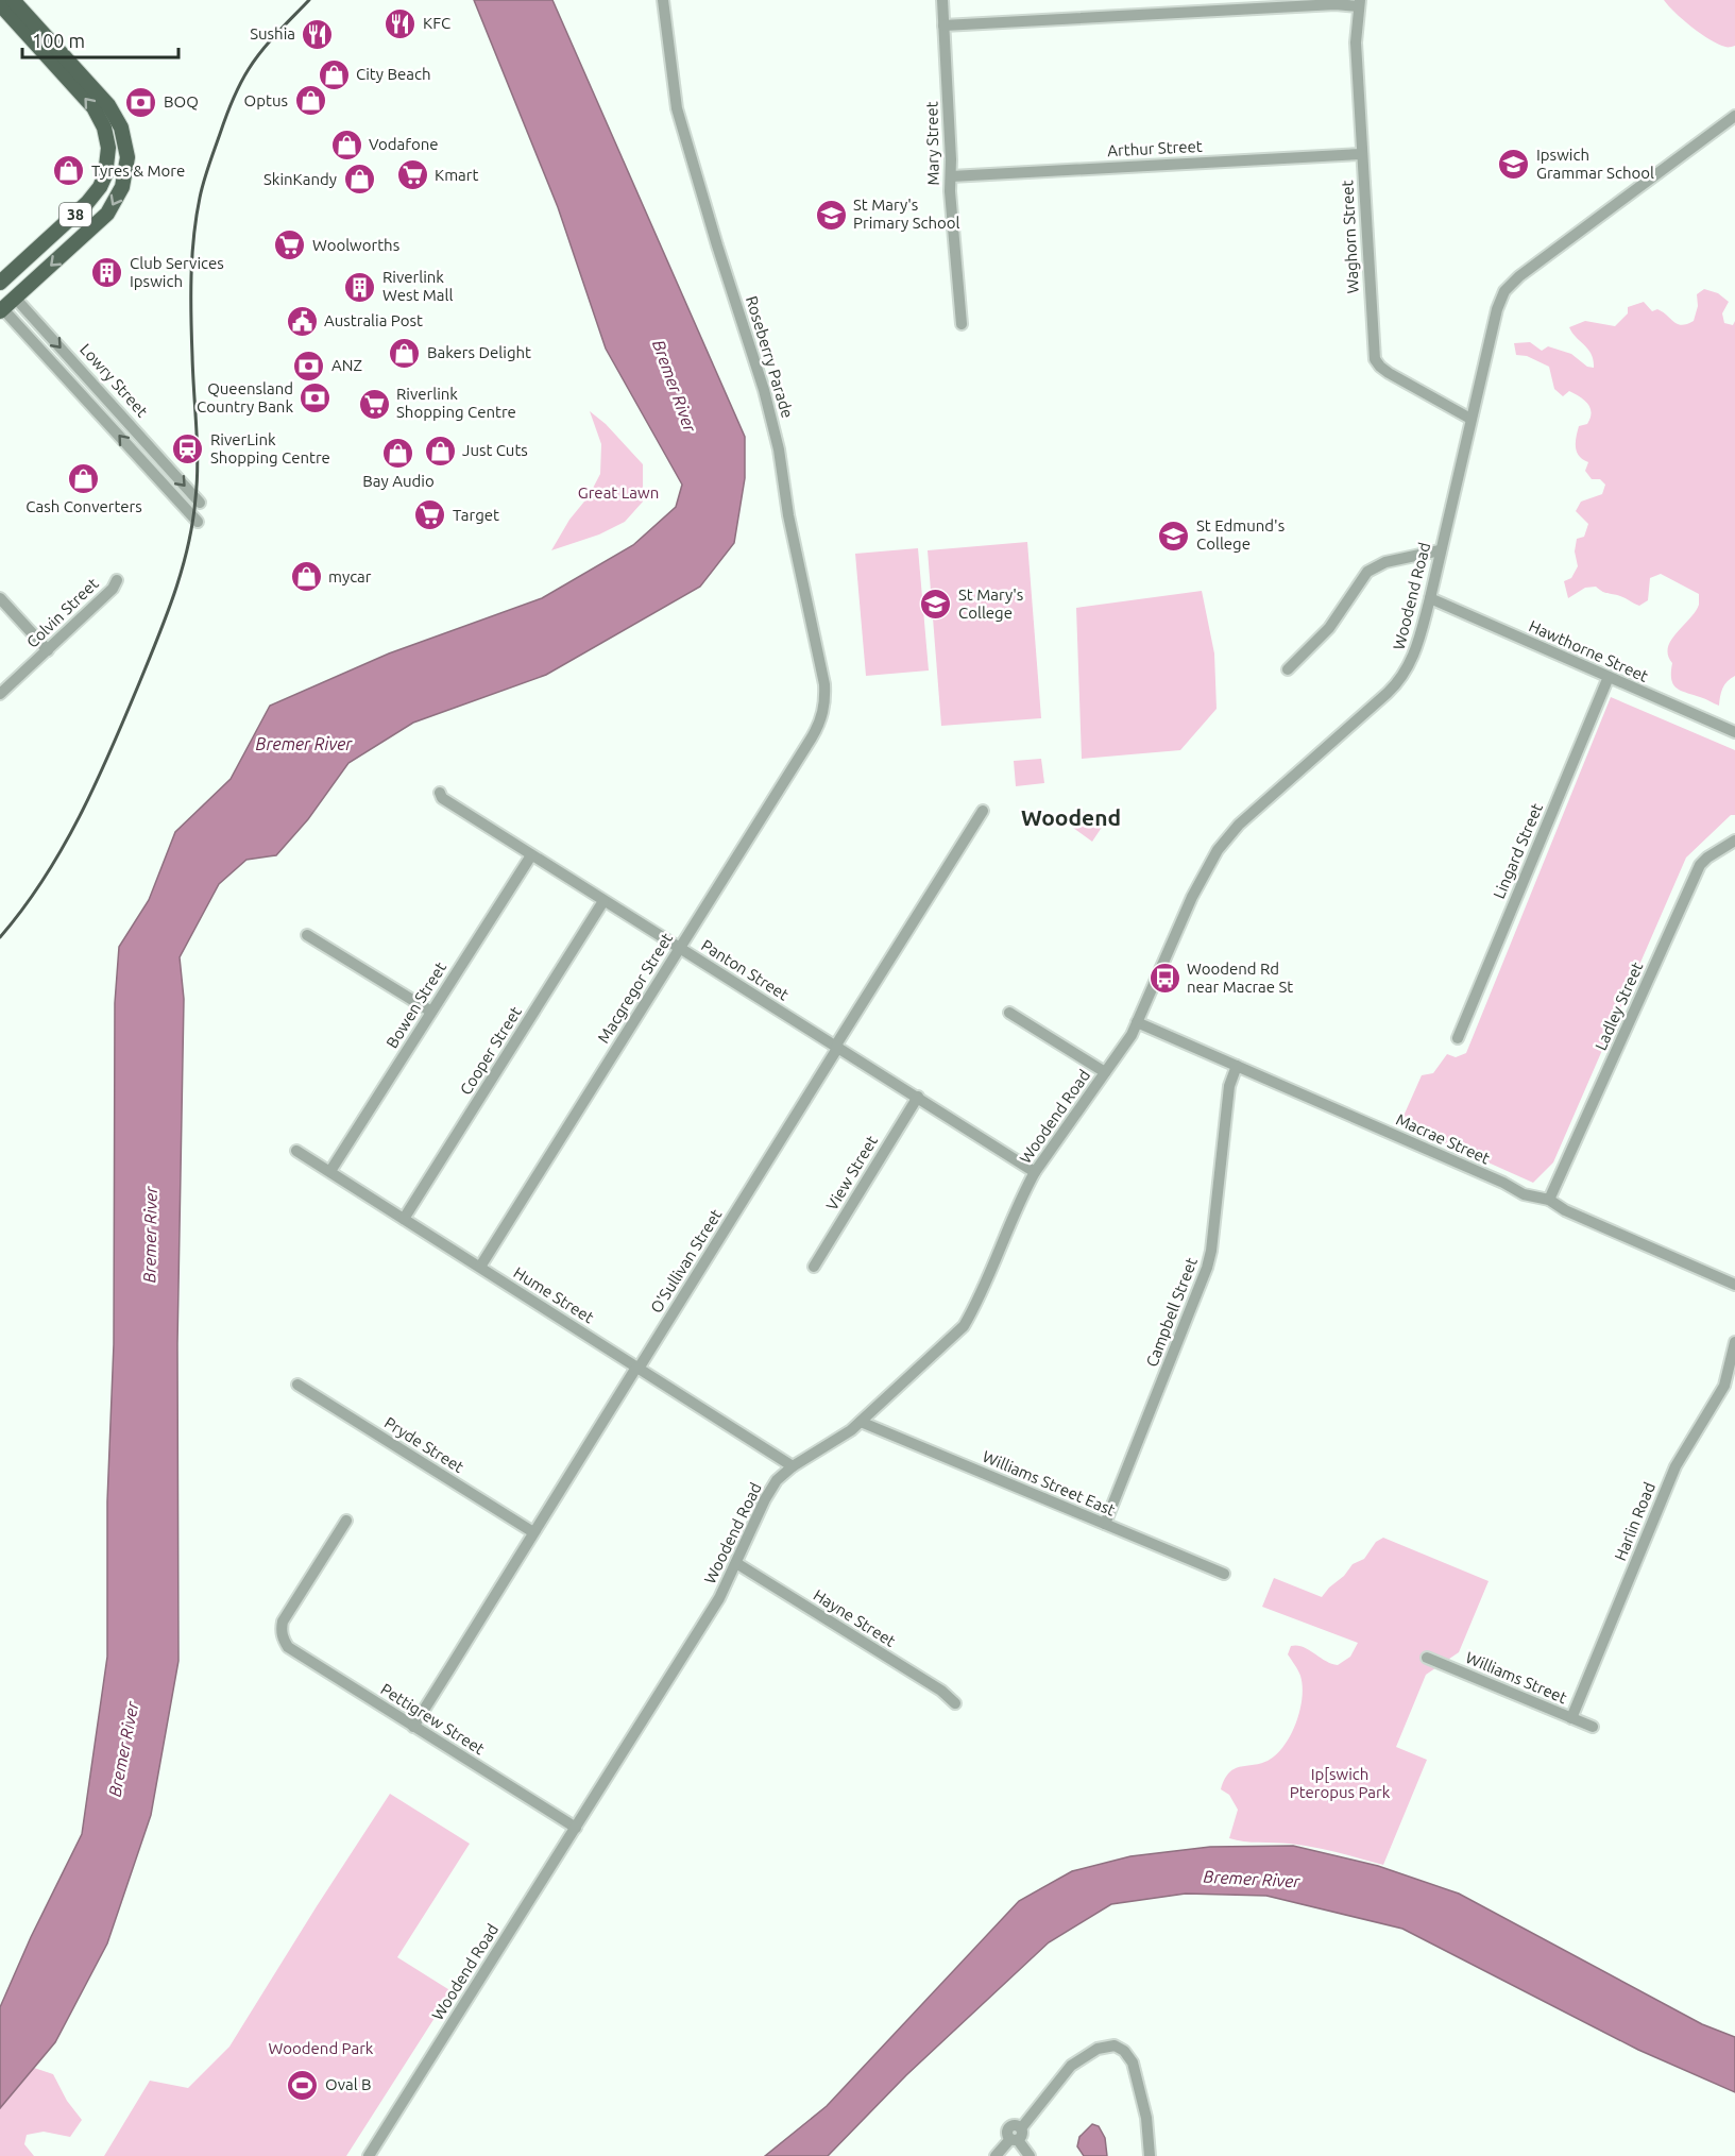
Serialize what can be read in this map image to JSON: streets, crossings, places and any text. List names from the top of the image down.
{
  "streets": {
    "main road": ["38", "Lowry Street"],
    "street": [
      "Mary Street",
      "Arthur Street",
      "Waghorn Street",
      "Roseberry Parade",
      "Woodend Road",
      "Colvin Street",
      "Hawthorne Street",
      "Lingard Street",
      "Panton Street",
      "Macgregor Street",
      "Bowen Street",
      "Ladley Street",
      "Cooper Street",
      "Macrae Street",
      "View Street",
      "O'Sullivan Street",
      "Hume Street",
      "Campbell Street",
      "Pryde Street",
      "Williams Street East",
      "Harlin Road",
      "Hayne Street",
      "Williams Street",
      "Pettigrew Street"
    ]
  },
  "crossings": [
    ["Mary Street", "Arthur Street"],
    ["Arthur Street", "Waghorn Street"],
    ["38", "Lowry Street"],
    ["Waghorn Street", "Woodend Road"],
    ["Roseberry Parade", "Macgregor Street"],
    ["Woodend Road", "Hawthorne Street"],
    ["Woodend Road", "Panton Street"],
    ["Woodend Road", "Macrae Street"],
    ["Woodend Road", "Hume Street"],
    ["Woodend Road", "Williams Street East"],
    ["Woodend Road", "Hayne Street"],
    ["Woodend Road", "Pettigrew Street"],
    ["Hawthorne Street", "Lingard Street"],
    ["Panton Street", "Macgregor Street"],
    ["Panton Street", "Bowen Street"],
    ["Panton Street", "Cooper Street"],
    ["Panton Street", "View Street"],
    ["Panton Street", "O'Sullivan Street"],
    ["Macgregor Street", "Hume Street"],
    ["Bowen Street", "Hume Street"],
    ["Ladley Street", "Macrae Street"],
    ["Cooper Street", "Hume Street"],
    ["Macrae Street", "Campbell Street"],
    ["O'Sullivan Street", "Hume Street"],
    ["O'Sullivan Street", "Pryde Street"],
    ["O'Sullivan Street", "Pettigrew Street"],
    ["Campbell Street", "Williams Street East"],
    ["Harlin Road", "Williams Street"]
  ],
  "districts": ["Woodend"],
  "water": ["Bremer River"],
  "parks": ["Great Lawn", "Ip[swich Pteropus Park", "Woodend Park"],
  "places": {
    "restaurant": ["KFC", "Sushia"],
    "shop": [
      "City Beach",
      "Optus",
      "Vodafone",
      "Tyres & More",
      "SkinKandy",
      "Bakers Delight",
      "Just Cuts",
      "Bay Audio",
      "Cash Converters",
      "mycar"
    ],
    "bank": ["BOQ", "ANZ", "Queensland Country Bank"],
    "school or university": [
      "Ipswich Grammar School",
      "St Mary's Primary School",
      "St Edmund's College",
      "St Mary's College"
    ],
    "supermarket": [
      "Kmart",
      "Woolworths",
      "Riverlink Shopping Centre",
      "Target"
    ],
    "building": ["Club Services Ipswich", "Riverlink West Mall"],
    "public building": ["Australia Post"],
    "station": ["RiverLink Shopping Centre"],
    "bus stop": ["Woodend Rd near Macrae St"],
    "sports": ["Oval B"]
  },
  "scale_bar": "100 m"
}
